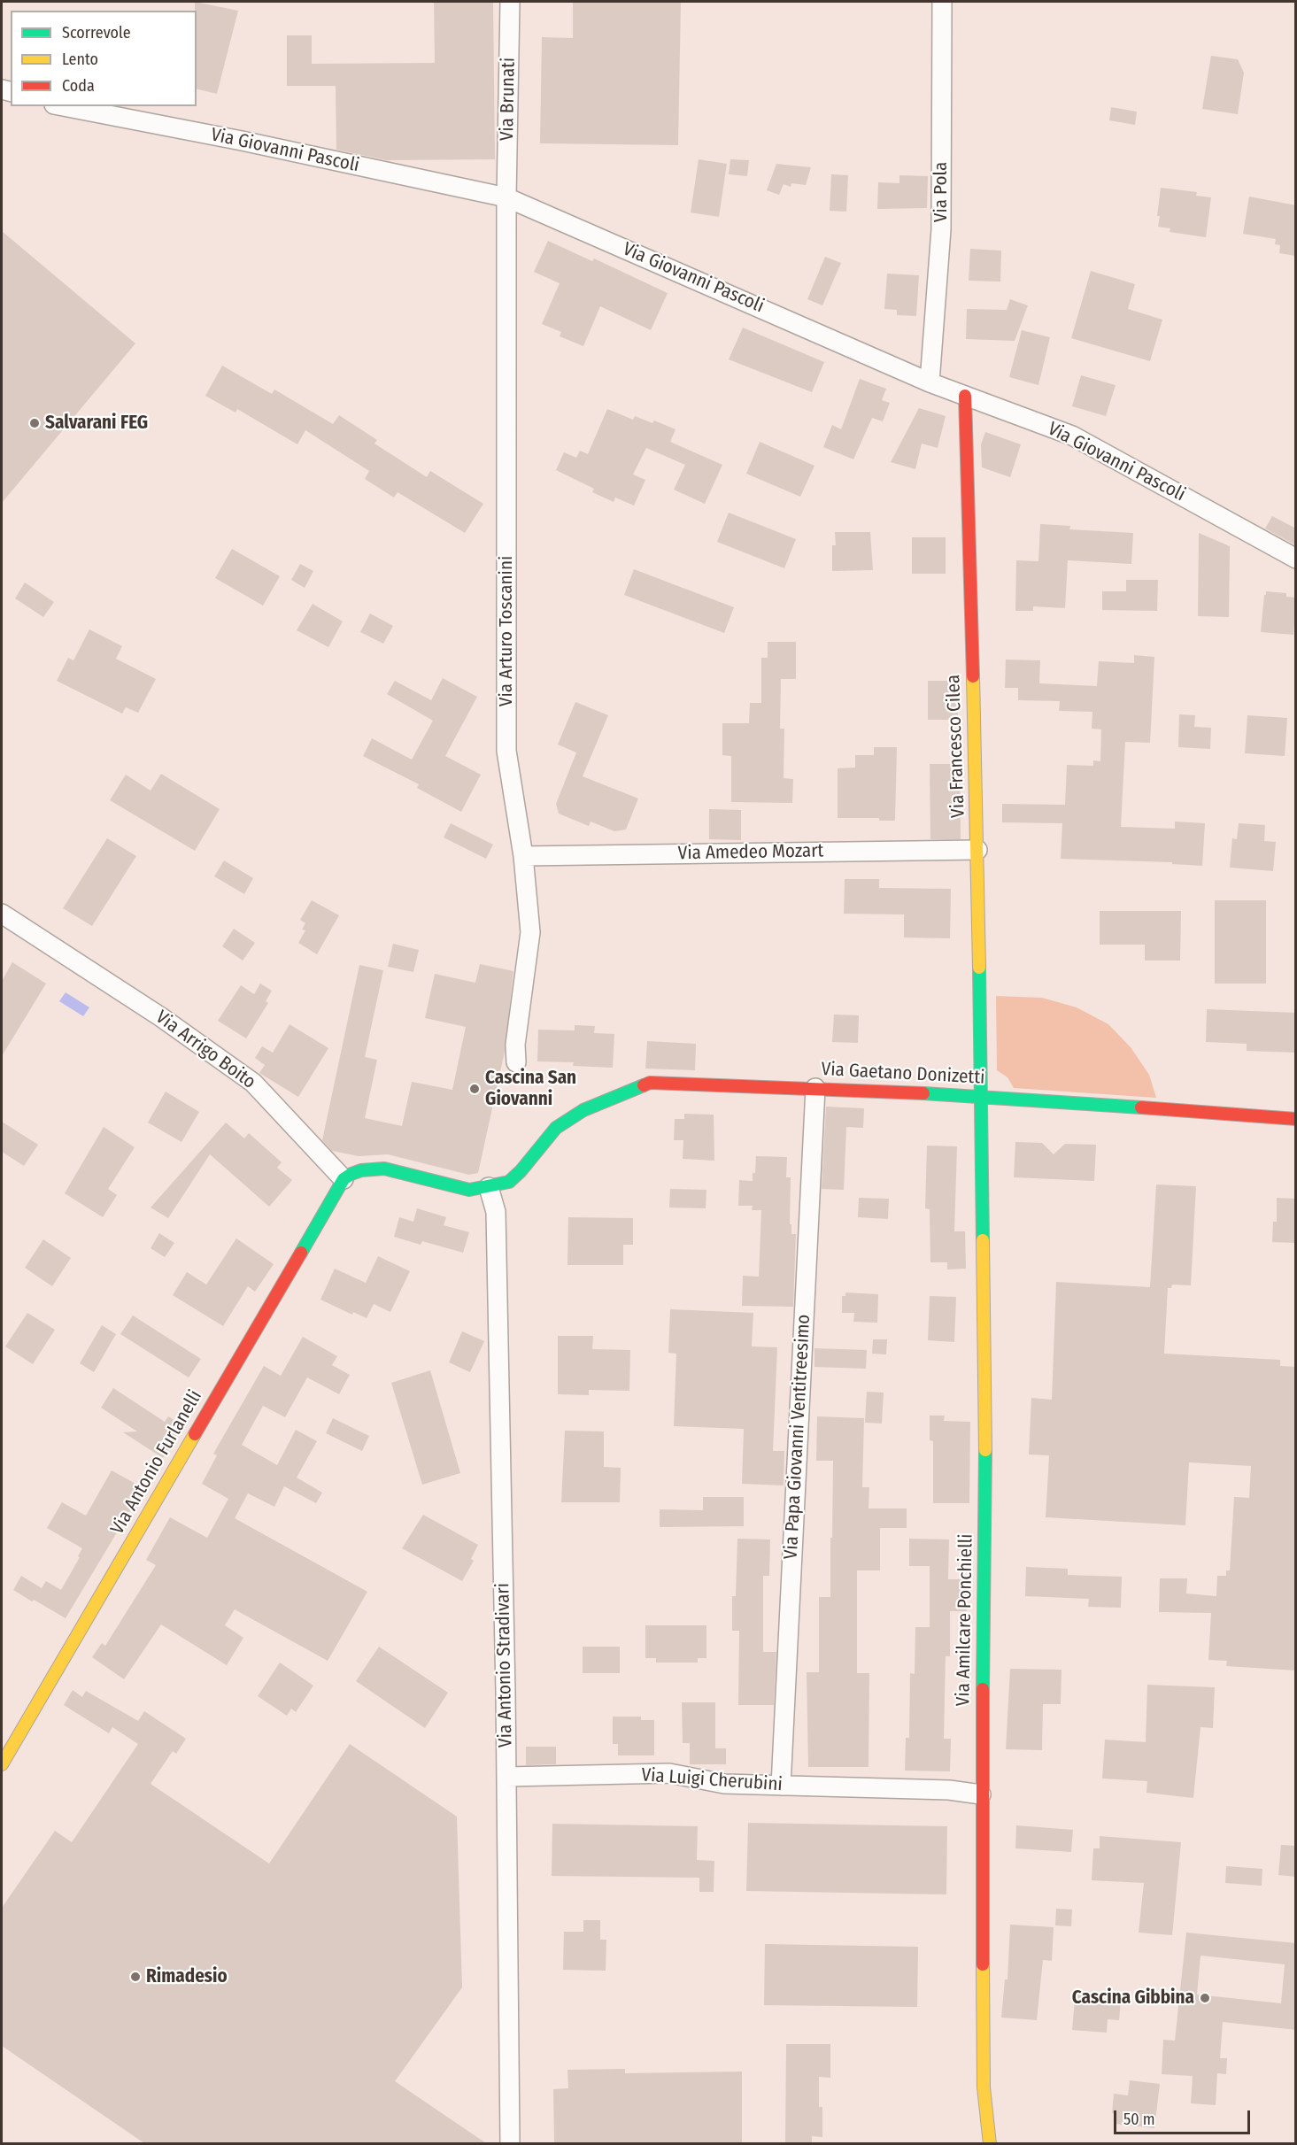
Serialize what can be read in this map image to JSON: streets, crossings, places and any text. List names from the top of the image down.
{
  "streets": {
    "street": [
      "Via Brunati",
      "Via Giovanni Pascoli",
      "Via Pola",
      "Via Arturo Toscanini",
      "Via Francesco Cilea",
      "Via Amedeo Mozart",
      "Via Arrigo Boito",
      "Via Gaetano Donizetti",
      "Via Papa Giovanni Ventitreesimo",
      "Via Antonio Furlanelli",
      "Via Amilcare Ponchielli",
      "Via Antonio Stradivari",
      "Via Luigi Cherubini"
    ]
  },
  "crossings": [
    ["Via Brunati", "Via Giovanni Pascoli"],
    ["Via Brunati", "Via Arturo Toscanini"],
    ["Via Giovanni Pascoli", "Via Pola"],
    ["Via Giovanni Pascoli", "Via Arturo Toscanini"],
    ["Via Giovanni Pascoli", "Via Francesco Cilea"],
    ["Via Arturo Toscanini", "Via Amedeo Mozart"],
    ["Via Francesco Cilea", "Via Amedeo Mozart"],
    ["Via Francesco Cilea", "Via Gaetano Donizetti"],
    ["Via Francesco Cilea", "Via Amilcare Ponchielli"],
    ["Via Arrigo Boito", "Via Antonio Furlanelli"],
    ["Via Gaetano Donizetti", "Via Papa Giovanni Ventitreesimo"],
    ["Via Gaetano Donizetti", "Via Amilcare Ponchielli"],
    ["Via Gaetano Donizetti", "Via Antonio Stradivari"],
    ["Via Papa Giovanni Ventitreesimo", "Via Luigi Cherubini"],
    ["Via Amilcare Ponchielli", "Via Luigi Cherubini"],
    ["Via Antonio Stradivari", "Via Luigi Cherubini"]
  ],
  "places": [
    "Salvarani FEG",
    "Cascina San Giovanni",
    "Rimadesio",
    "Cascina Gibbina"
  ],
  "legend": ["Scorrevole", "Lento", "Coda"],
  "scale_bar": "50 m"
}
